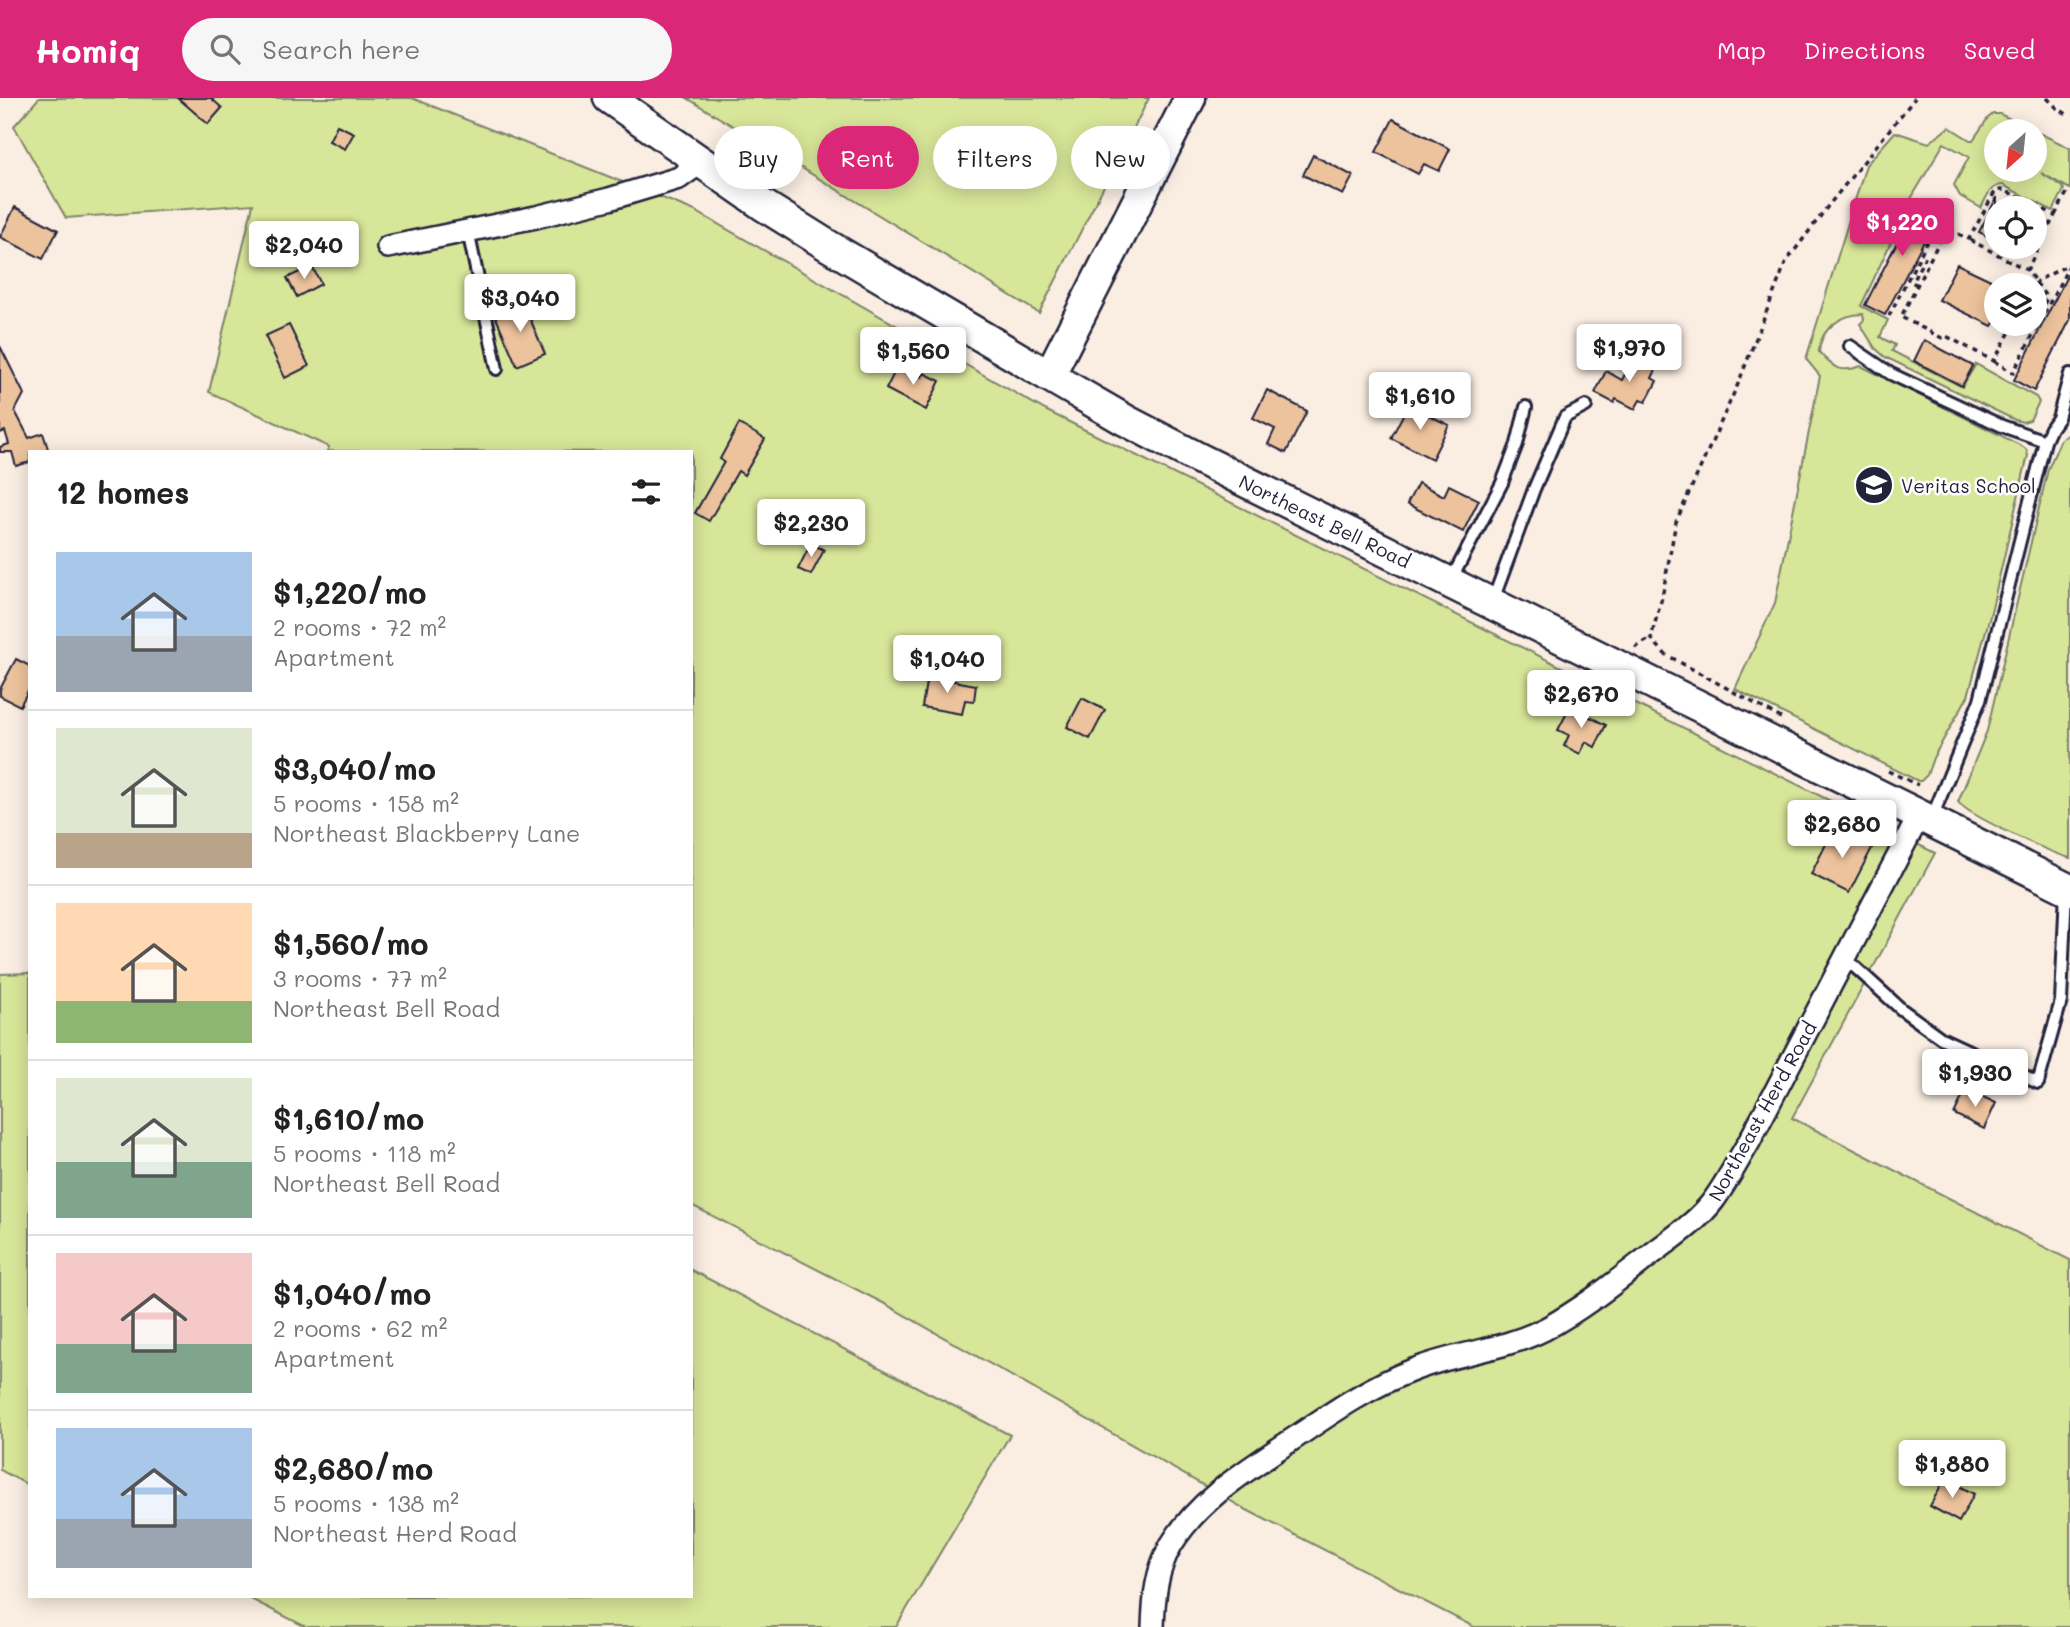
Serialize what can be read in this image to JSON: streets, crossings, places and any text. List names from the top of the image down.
{
  "streets": {
    "main road": ["Northeast Bell Road"],
    "street": ["Northeast Herd Road"]
  },
  "crossings": [
    ["Northeast Bell Road", "Northeast Herd Road"]
  ],
  "places": {
    "school or university": ["Veritas School"]
  },
  "north": "bottom left",
  "page": {
    "header": "Homiq",
    "search": "Search here",
    "nav": ["Map", "Directions", "Saved"],
    "chip": [
      "Buy",
      "Rent",
      "Filters",
      "New"
    ],
    "price": [
      "$1,220",
      "$2,040",
      "$3,040",
      "$1,970",
      "$1,560",
      "$1,610",
      "$2,230",
      "$1,040",
      "$2,670",
      "$2,680",
      "$1,930",
      "$1,880"
    ],
    "heading": "12 homes",
    "list": [
      {
        "name": "$1,220/mo",
        "note": "2 rooms · 72 m² · Apartment"
      },
      {
        "name": "$3,040/mo",
        "note": "5 rooms · 158 m² · Northeast Blackberry Lane"
      },
      {
        "name": "$1,560/mo",
        "note": "3 rooms · 77 m² · Northeast Bell Road"
      },
      {
        "name": "$1,610/mo",
        "note": "5 rooms · 118 m² · Northeast Bell Road"
      },
      {
        "name": "$1,040/mo",
        "note": "2 rooms · 62 m² · Apartment"
      },
      {
        "name": "$2,680/mo",
        "note": "5 rooms · 138 m² · Northeast Herd Road"
      }
    ]
  }
}
